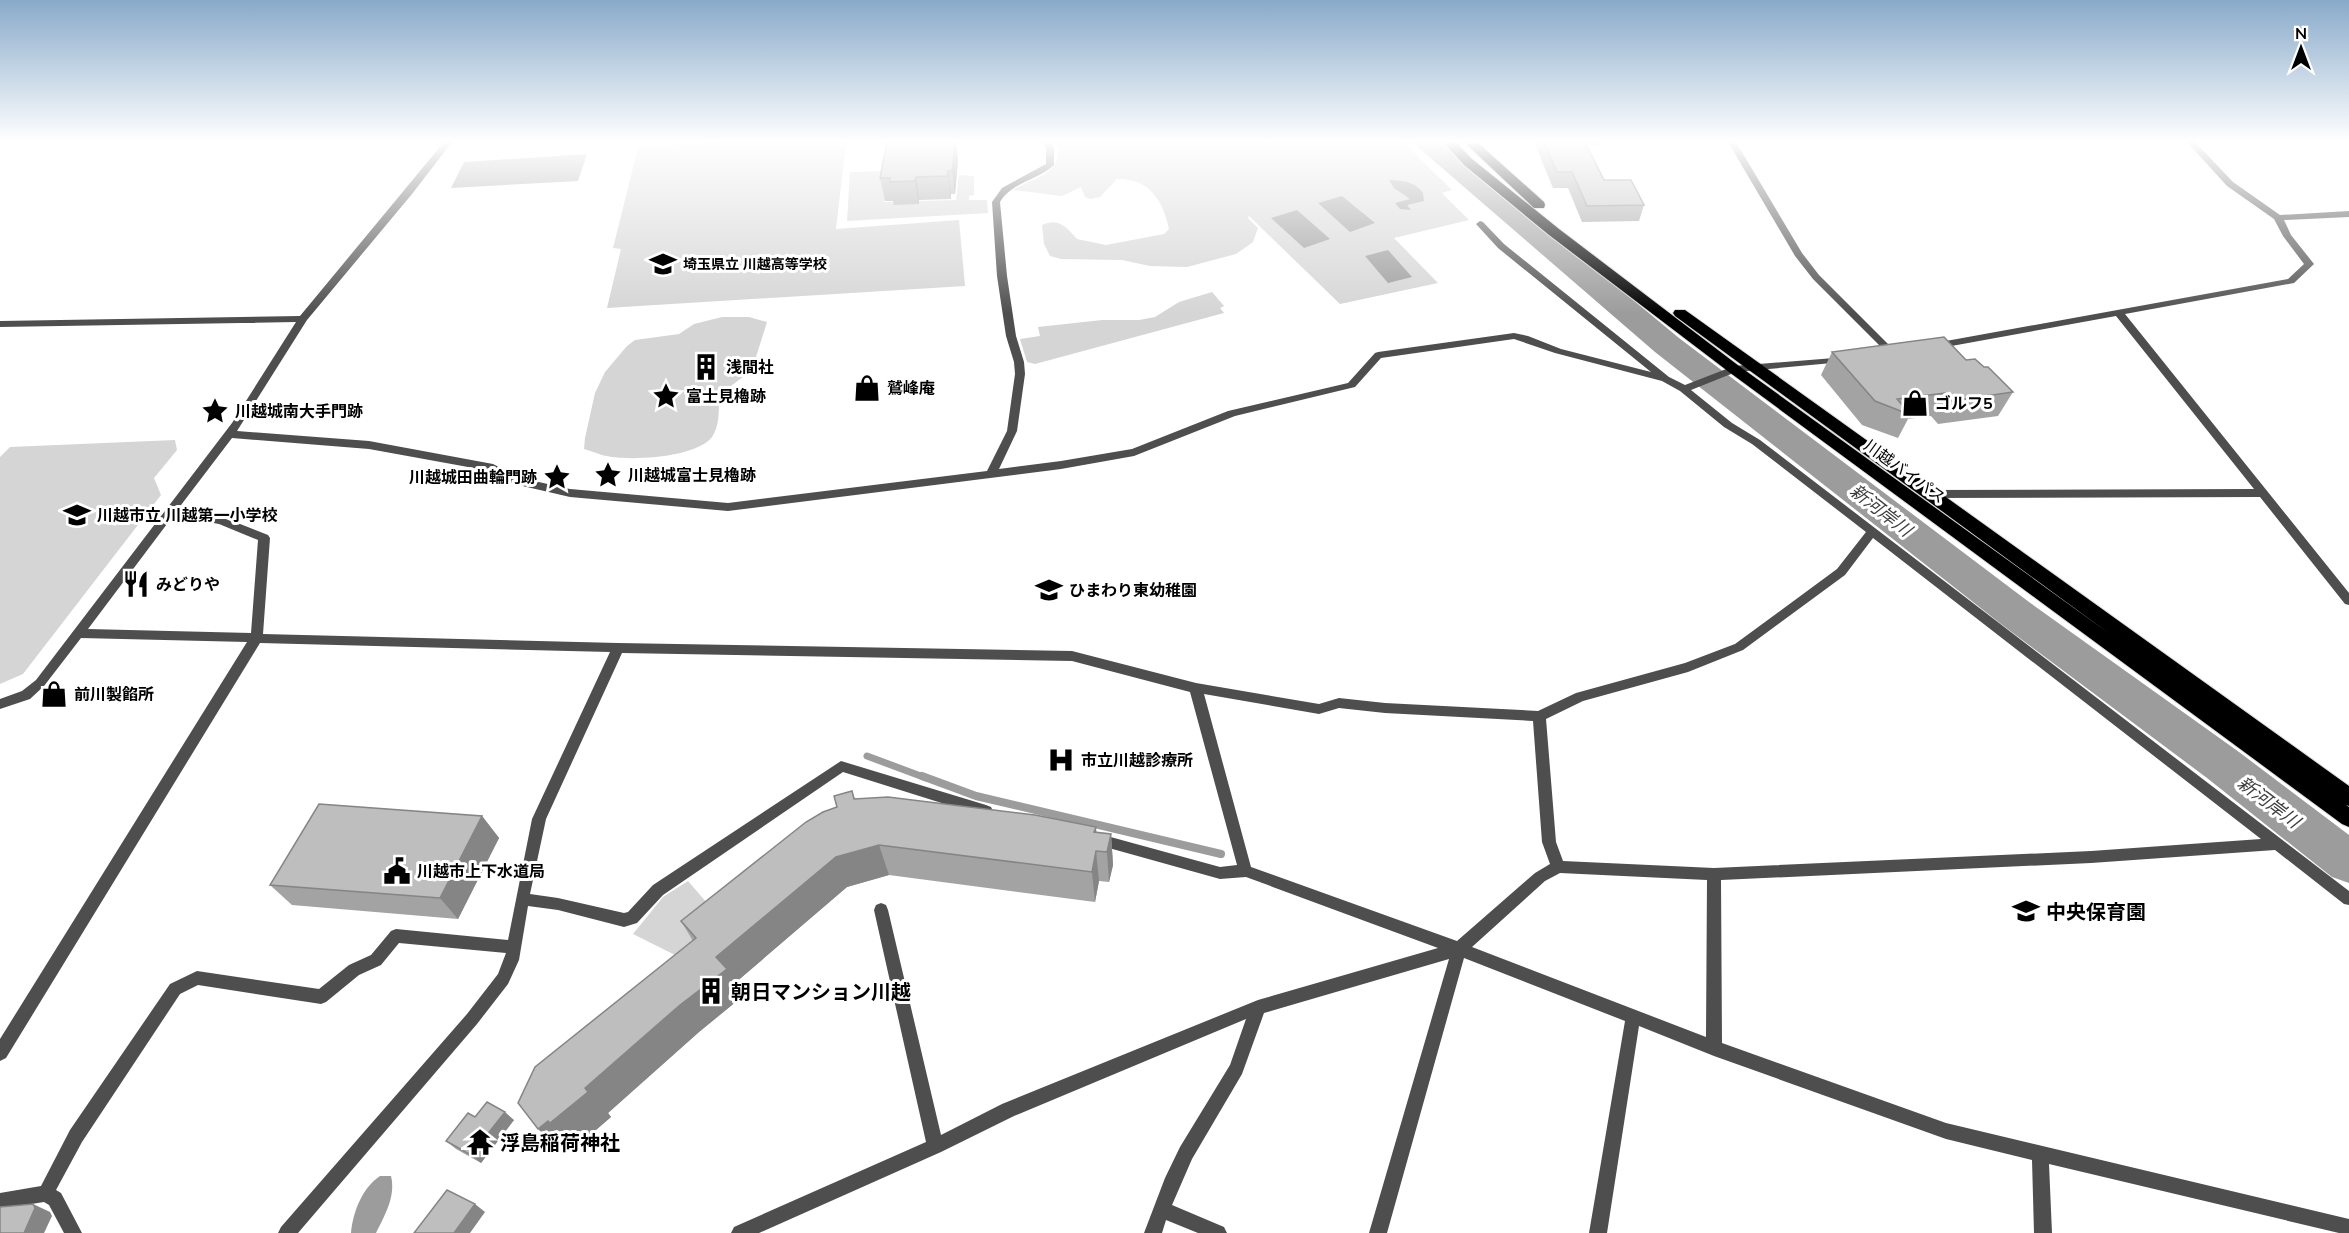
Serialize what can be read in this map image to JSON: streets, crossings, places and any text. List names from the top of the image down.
{
  "streets": {
    "highway": ["川越バイパス"]
  },
  "water": ["新河岸川"],
  "places": {
    "school or university": [
      "埼玉県立 川越高等学校",
      "川越市立 川越第一小学校",
      "ひまわり東幼稚園",
      "中央保育園"
    ],
    "building": ["浅間社", "朝日マンション川越"],
    "shop": ["鷲峰庵", "ゴルフ5", "前川製餡所"],
    "place": [
      "富士見櫓跡",
      "川越城南大手門跡",
      "川越城富士見櫓跡",
      "川越城田曲輪門跡"
    ],
    "restaurant": ["みどりや"],
    "hospital": ["市立川越診療所"],
    "public building": ["川越市上下水道局"],
    "temple": ["浮島稲荷神社"]
  },
  "north": "top"
}
